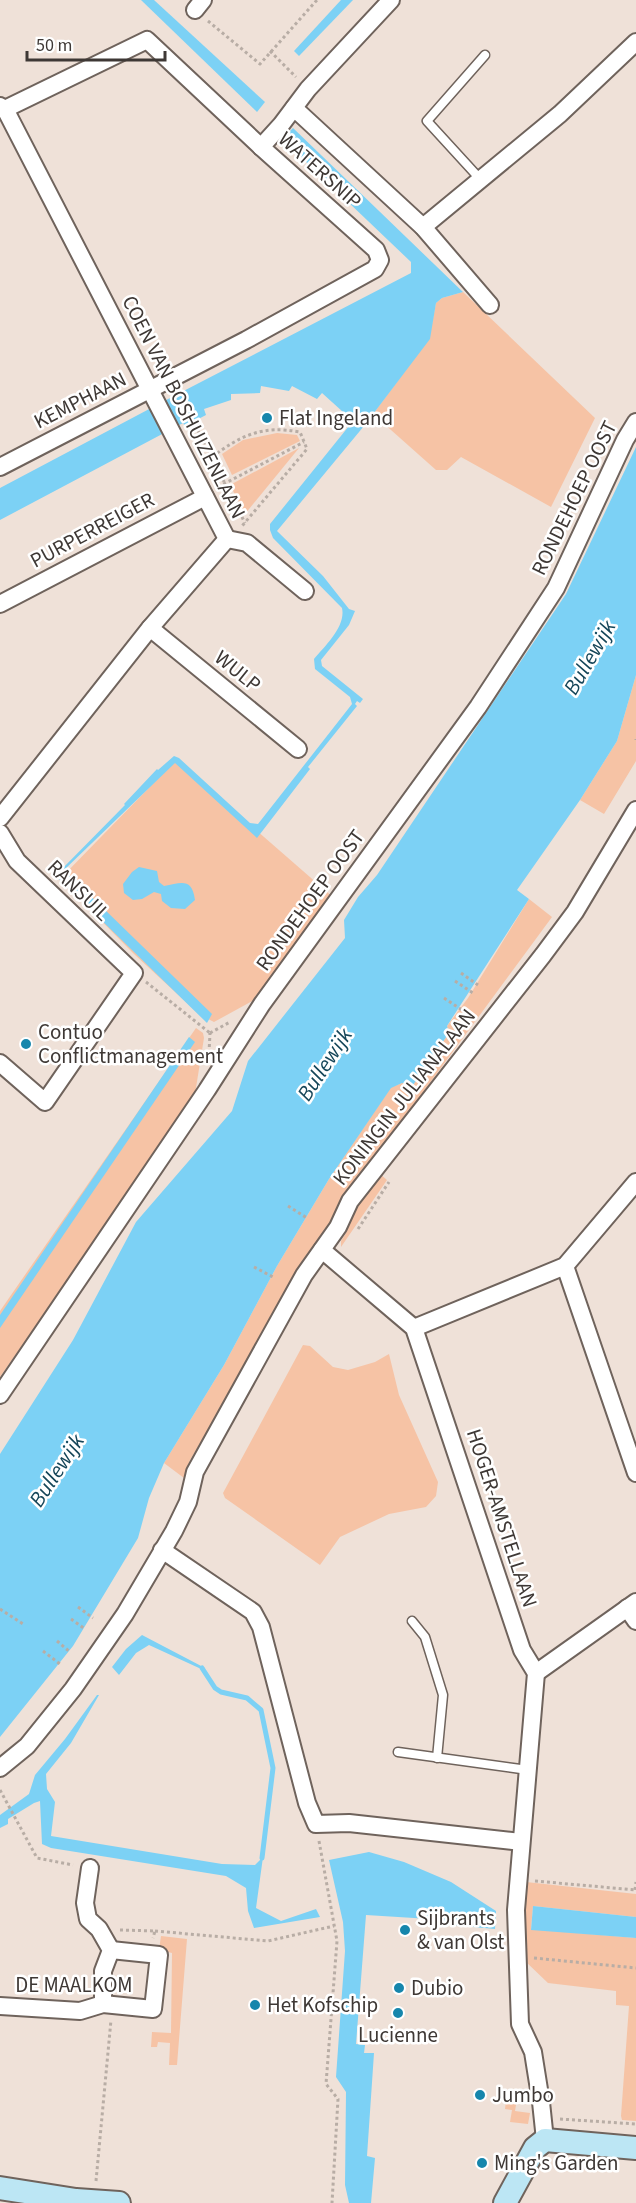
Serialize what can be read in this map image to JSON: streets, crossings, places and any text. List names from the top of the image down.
{
  "streets": {
    "street": [
      "WATERSNIP",
      "KEMPHAAN",
      "COEN VAN BOSHUIZENLAAN",
      "RONDEHOEP OOST",
      "PURPERREIGER",
      "WULP",
      "RANSUIL",
      "KONINGIN JULIANALAAN",
      "HOGER-AMSTELLAAN",
      "DE MAALKOM"
    ]
  },
  "crossings": [
    ["WATERSNIP", "KEMPHAAN"],
    ["WATERSNIP", "COEN VAN BOSHUIZENLAAN"],
    ["KEMPHAAN", "COEN VAN BOSHUIZENLAAN"],
    ["COEN VAN BOSHUIZENLAAN", "PURPERREIGER"],
    ["COEN VAN BOSHUIZENLAAN", "WULP"]
  ],
  "water": ["Bullewijk"],
  "places": [
    "Flat Ingeland",
    "Contuo Conflictmanagement",
    "Sijbrants & van Olst",
    "Dubio",
    "Het Kofschip",
    "Lucienne",
    "Jumbo",
    "Ming's Garden"
  ],
  "scale_bar": "50 m"
}
